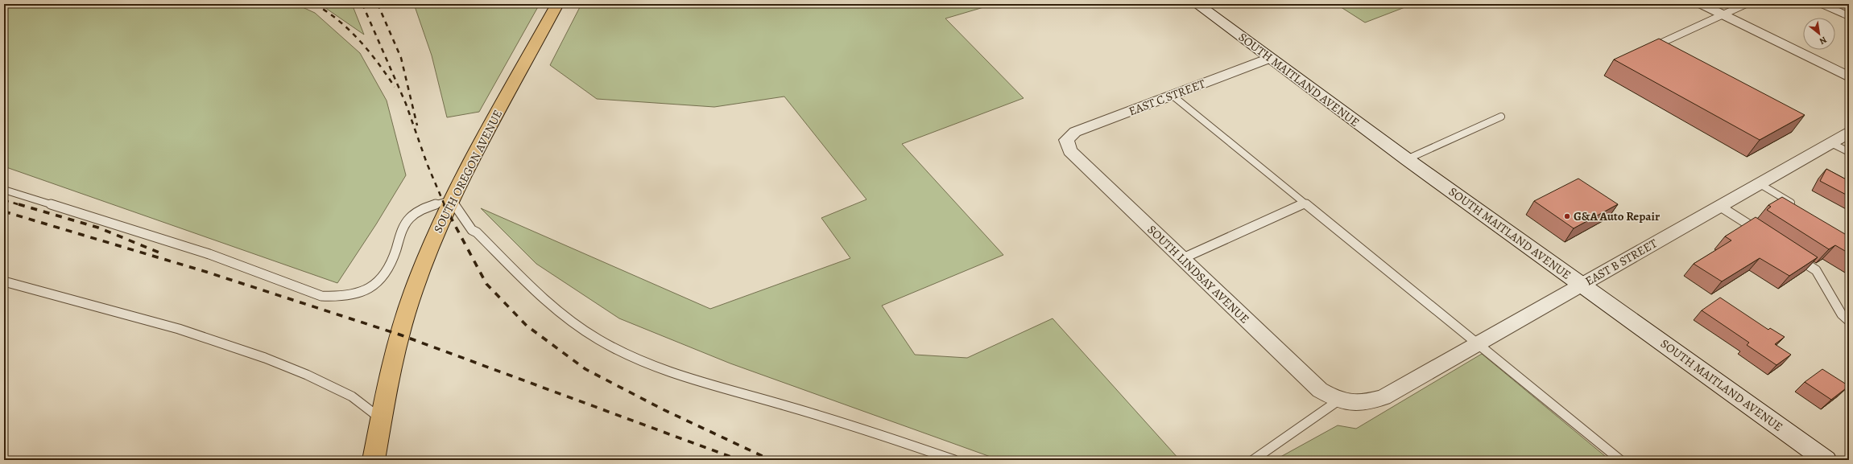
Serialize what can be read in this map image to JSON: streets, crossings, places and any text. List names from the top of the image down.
{
  "streets": {
    "main road": ["SOUTH OREGON AVENUE"],
    "street": [
      "SOUTH MAITLAND AVENUE",
      "EAST C STREET",
      "EAST B STREET",
      "SOUTH LINDSAY AVENUE"
    ]
  },
  "crossings": [
    ["SOUTH MAITLAND AVENUE", "EAST C STREET"],
    ["SOUTH MAITLAND AVENUE", "EAST B STREET"],
    ["EAST C STREET", "SOUTH LINDSAY AVENUE"],
    ["EAST B STREET", "SOUTH LINDSAY AVENUE"]
  ],
  "places": ["G&A Auto Repair"],
  "north": "bottom right"
}
